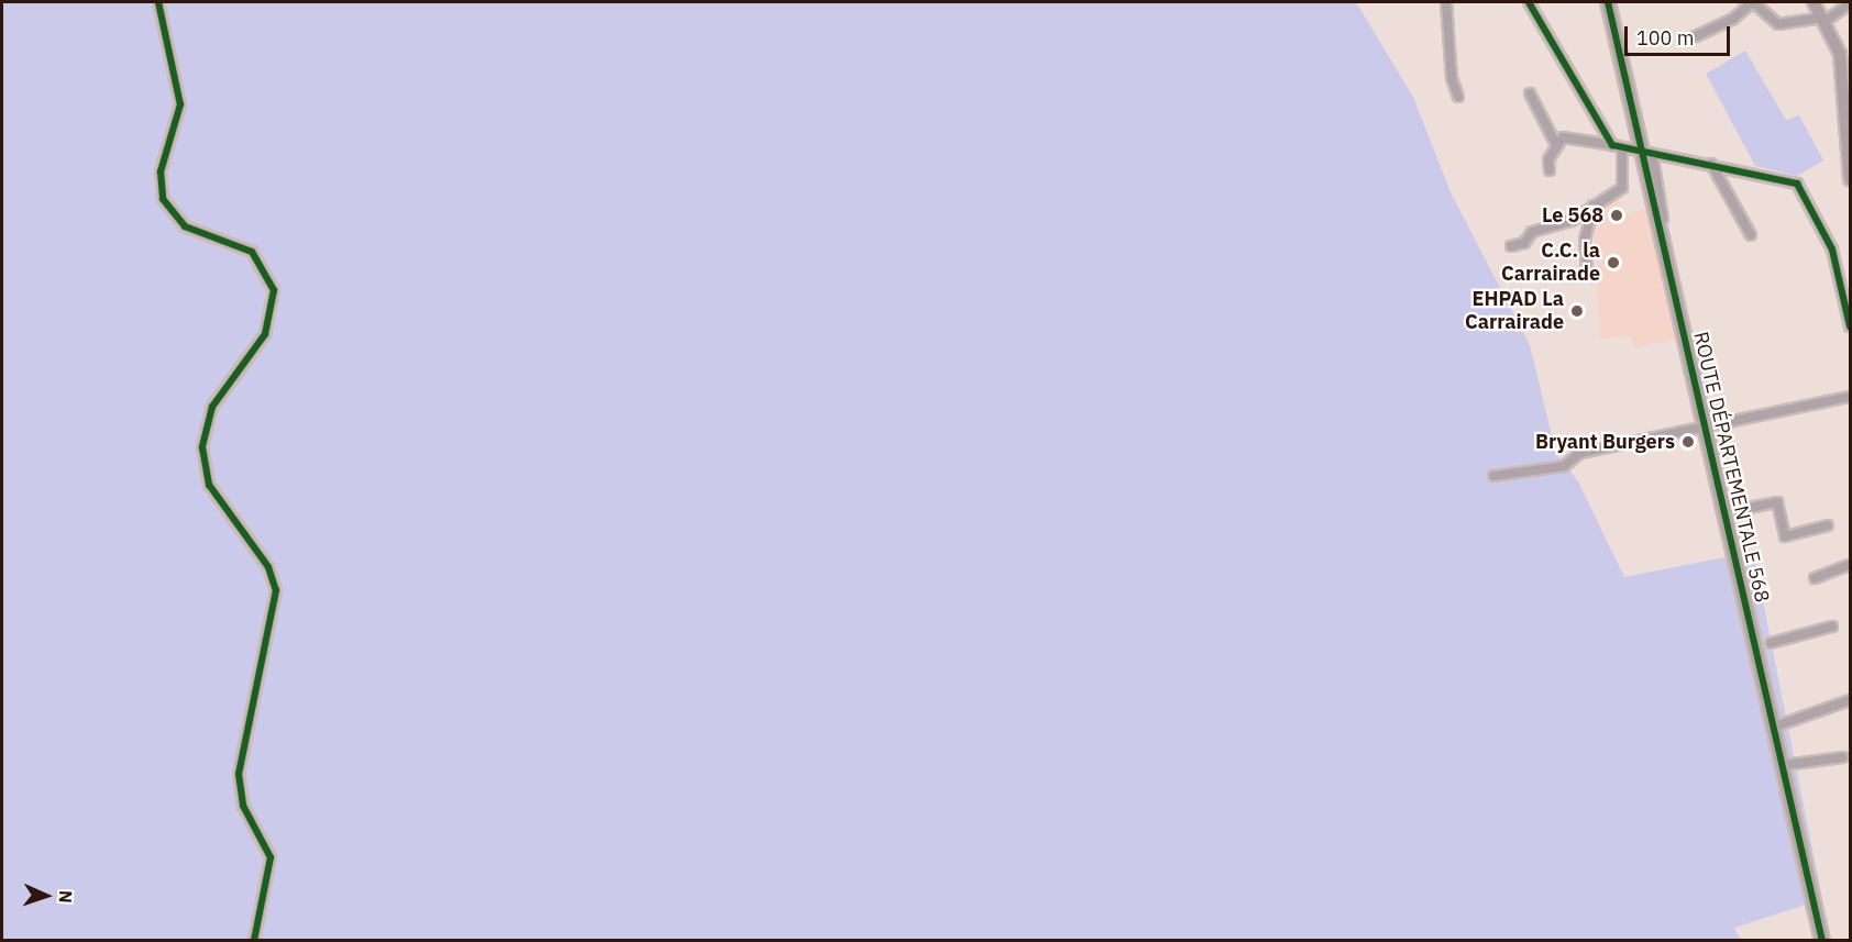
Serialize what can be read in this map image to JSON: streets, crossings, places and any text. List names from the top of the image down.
{
  "streets": {
    "main road": ["ROUTE DÉPARTEMENTALE 568"]
  },
  "places": [
    "Le 568",
    "C.C. la Carrairade",
    "EHPAD La Carrairade",
    "Bryant Burgers"
  ],
  "scale_bar": "100 m",
  "north": "right"
}
